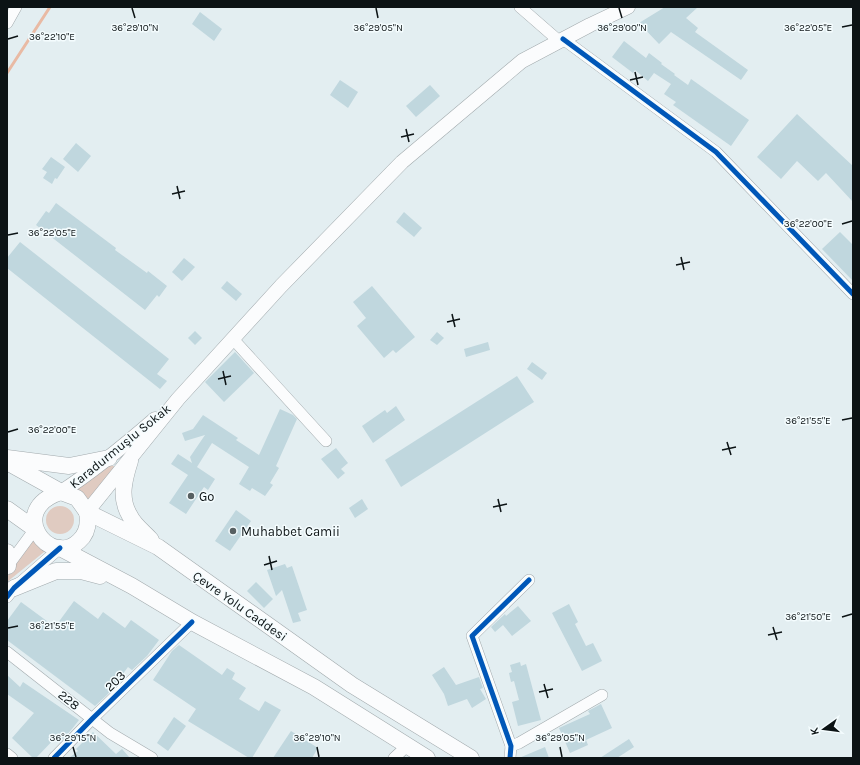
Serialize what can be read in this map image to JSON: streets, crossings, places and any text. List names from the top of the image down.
{
  "streets": {
    "highway": ["Çevre Yolu Caddesi"],
    "main road": ["Karadurmuşlu Sokak"],
    "street": ["203", "228"]
  },
  "crossings": [
    ["Karadurmuşlu Sokak", "Çevre Yolu Caddesi"],
    ["203", "228"]
  ],
  "places": ["Go", "Muhabbet Camii"],
  "north": "left",
  "coordinates": [
    "36°22'05\"E",
    "36°29'10\"N",
    "36°29'05\"N",
    "36°29'00\"N",
    "36°22'10\"E",
    "36°22'00\"E",
    "36°21'55\"E",
    "36°21'50\"E",
    "36°29'15\"N"
  ]
}
